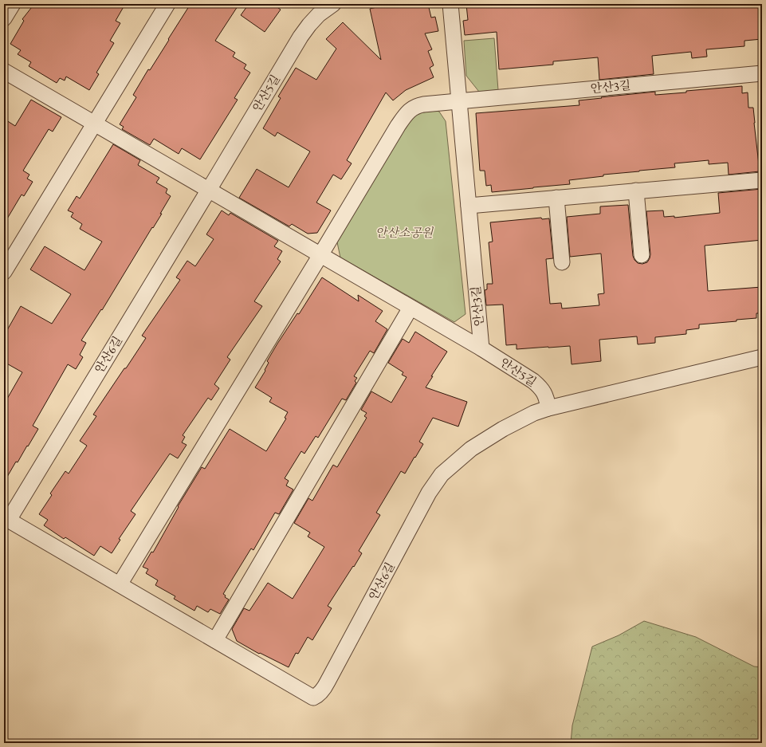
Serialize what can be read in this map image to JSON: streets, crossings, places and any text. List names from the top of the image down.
{
  "streets": {
    "street": ["안산3길", "안산5길", "안산6길"]
  },
  "crossings": [
    ["안산3길", "안산5길"],
    ["안산5길", "안산6길"]
  ],
  "parks": ["안산소공원"]
}
